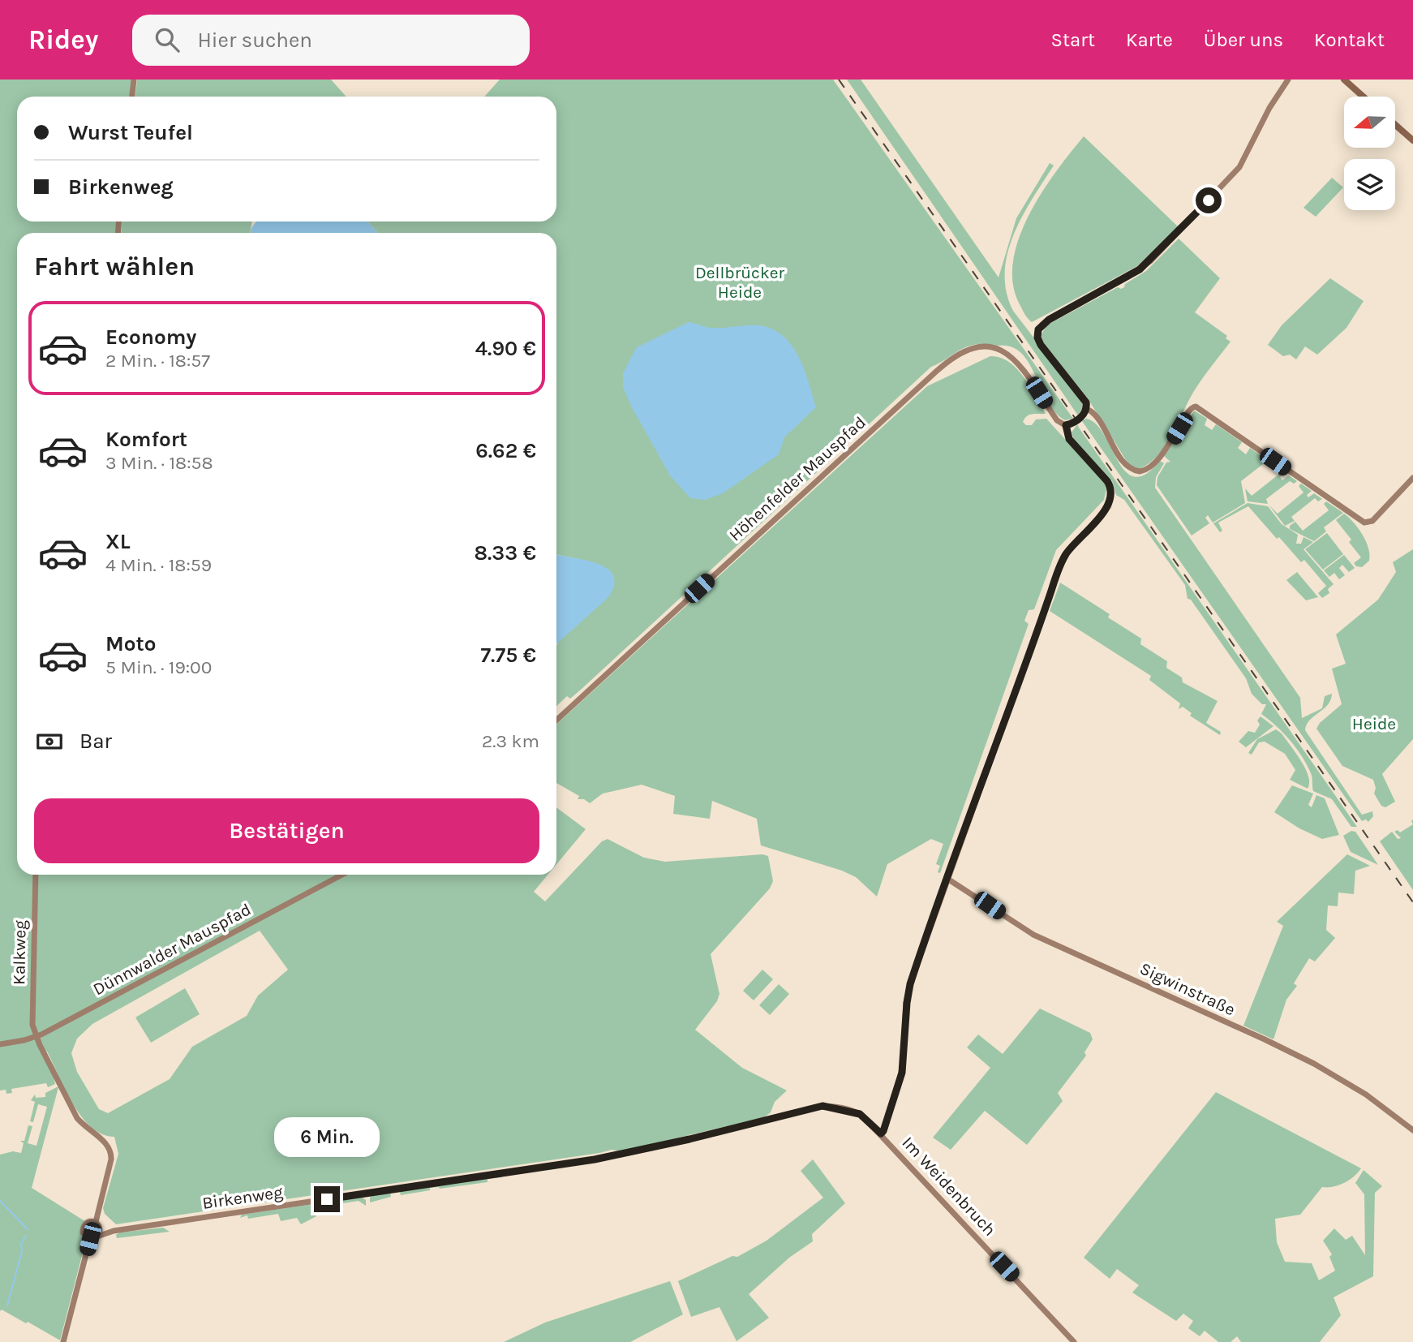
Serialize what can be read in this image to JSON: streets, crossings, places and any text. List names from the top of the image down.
{
  "streets": {
    "street": [
      "Höhenfelder Mauspfad",
      "Dünnwalder Mauspfad",
      "Kalkweg",
      "Sigwinstraße",
      "Im Weidenbruch",
      "Birkenweg"
    ]
  },
  "crossings": [
    ["Höhenfelder Mauspfad", "Sigwinstraße"],
    ["Höhenfelder Mauspfad", "Im Weidenbruch"],
    ["Dünnwalder Mauspfad", "Kalkweg"],
    ["Im Weidenbruch", "Birkenweg"]
  ],
  "parks": ["Dellbrücker Heide", "Heide"],
  "north": "left",
  "page": {
    "header": "Ridey",
    "search": "Hier suchen",
    "nav": [
      "Start",
      "Karte",
      "Über uns",
      "Kontakt"
    ],
    "banner": ["Wurst Teufel", "Birkenweg"],
    "heading": "Fahrt wählen",
    "list": [
      {
        "name": "Economy",
        "note": "2 Min. · 18:57",
        "value": "4.90 €"
      },
      {
        "name": "Komfort",
        "note": "3 Min. · 18:58",
        "value": "6.62 €"
      },
      {
        "name": "XL",
        "note": "4 Min. · 18:59",
        "value": "8.33 €"
      },
      {
        "name": "Moto",
        "note": "5 Min. · 19:00",
        "value": "7.75 €"
      }
    ],
    "pay": ["Bar", "2.3 km"],
    "buttons": "Bestätigen",
    "bubble": "6 Min."
  }
}
